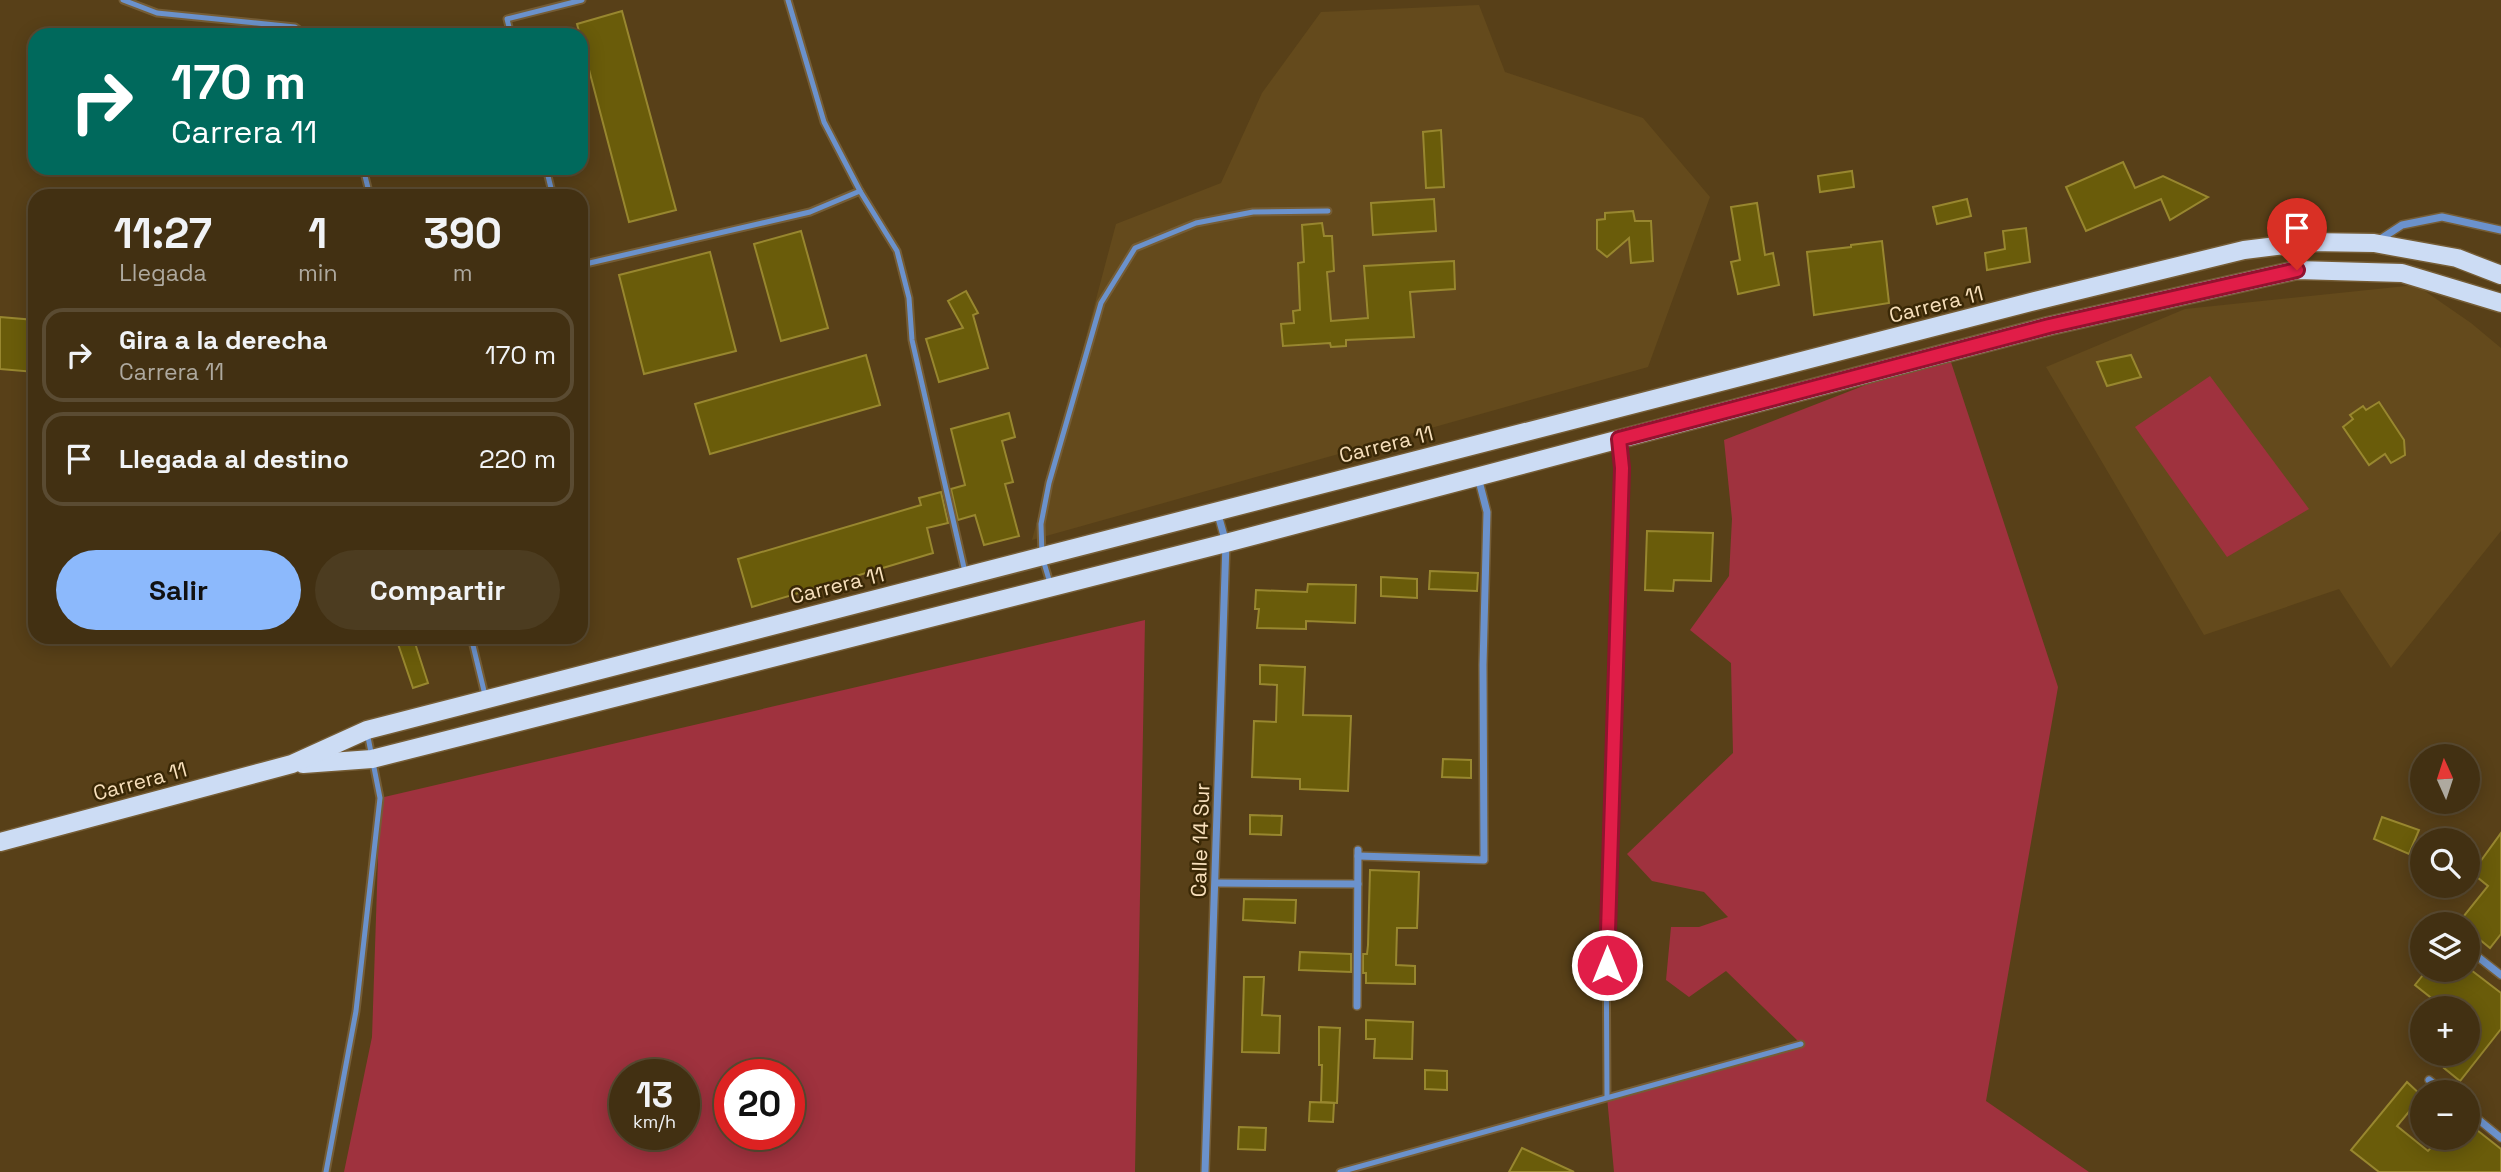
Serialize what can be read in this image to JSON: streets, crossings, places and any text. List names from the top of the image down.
{
  "streets": {
    "main road": ["Carrera 11"],
    "street": ["Calle 14 Sur"]
  },
  "crossings": [
    ["Carrera 11", "Calle 14 Sur"]
  ],
  "north": "top",
  "page": {
    "turn": ["170 m", "Carrera 11"],
    "eta": [
      "11:27",
      "Llegada",
      "1",
      "min",
      "390",
      "m"
    ],
    "list": [
      {
        "name": "Gira a la derecha",
        "note": "Carrera 11",
        "value": "170 m"
      },
      {
        "name": "Llegada al destino",
        "value": "220 m"
      }
    ],
    "buttons": ["Salir", "Compartir"],
    "map_buttons": ["+", "−"],
    "speed": "13 km/h",
    "limit": "20"
  }
}
